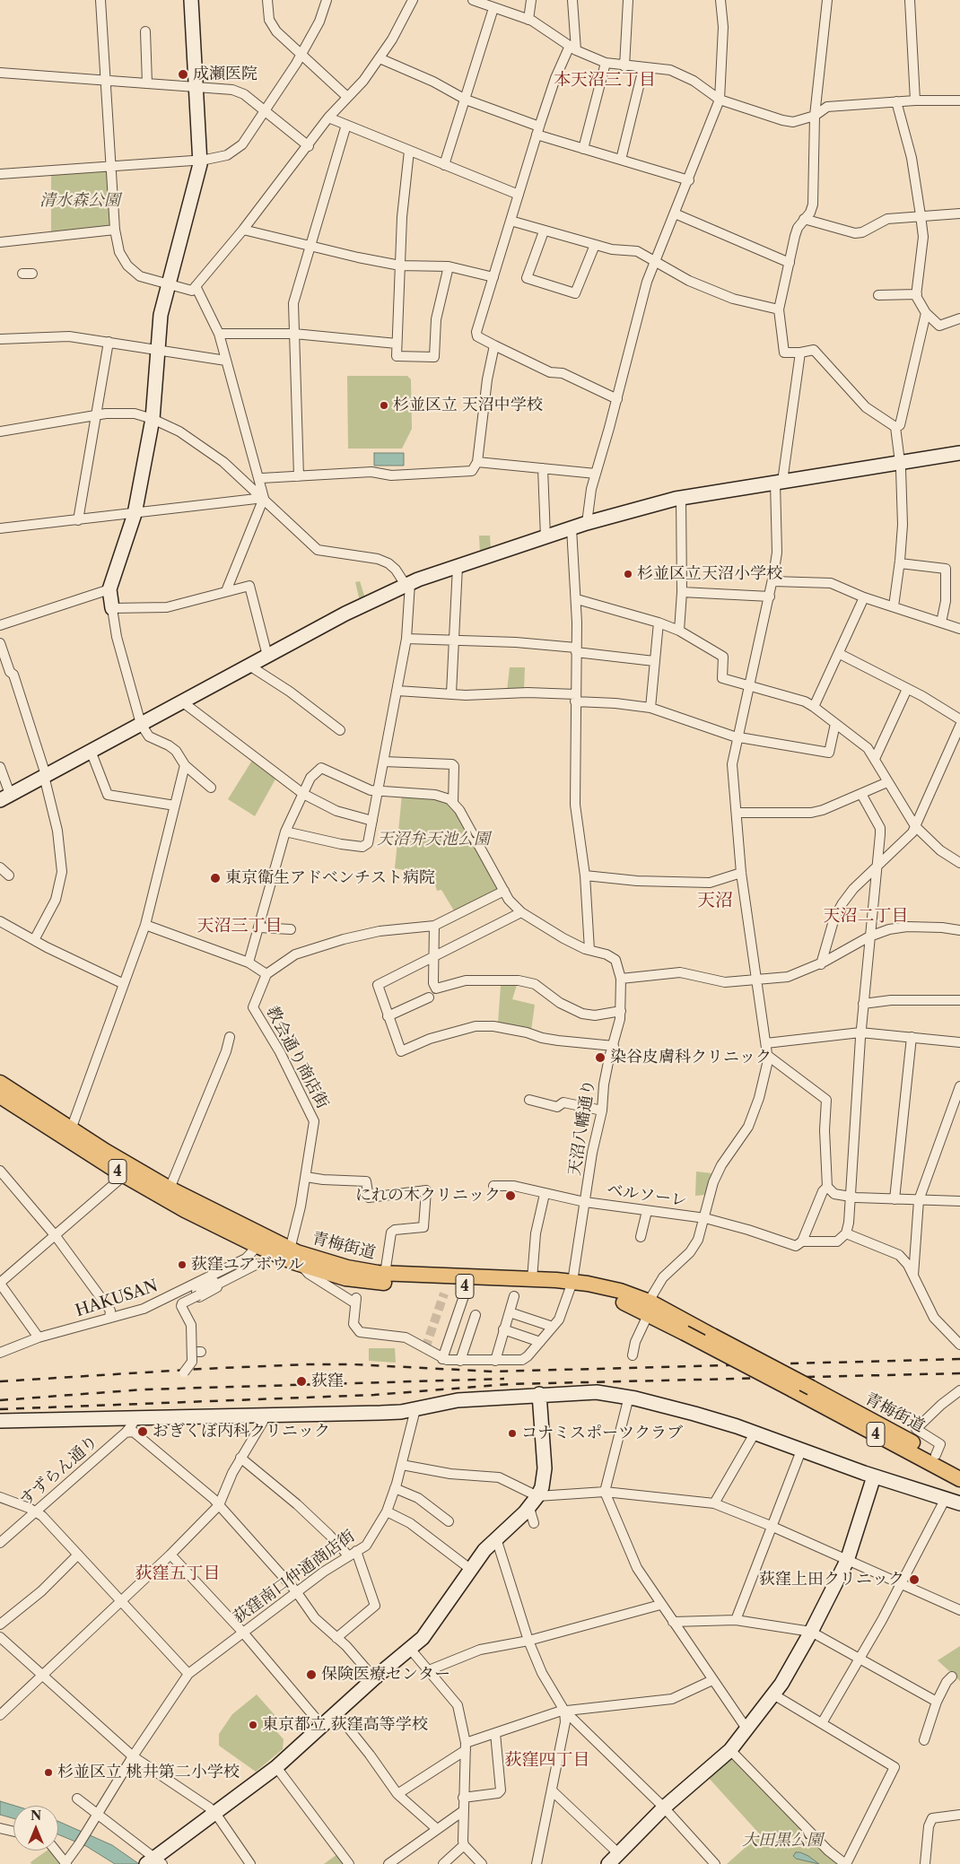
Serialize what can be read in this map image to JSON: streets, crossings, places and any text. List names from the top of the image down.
{
  "streets": {
    "main road": ["4", "青梅街道"],
    "street": [
      "教会通り商店街",
      "天沼八幡通り",
      "ベルソーレ",
      "HAKUSAN",
      "すずらん通り",
      "荻窪南口仲通商店街"
    ]
  },
  "crossings": [
    ["教会通り商店街", "青梅街道"],
    ["天沼八幡通り", "ベルソーレ"],
    ["天沼八幡通り", "青梅街道"],
    ["青梅街道", "HAKUSAN"]
  ],
  "districts": [
    "本天沼三丁目",
    "天沼",
    "天沼二丁目",
    "天沼三丁目",
    "荻窪五丁目",
    "荻窪四丁目"
  ],
  "parks": ["清水森公園", "天沼弁天池公園", "大田黒公園"],
  "places": [
    "成瀬医院",
    "杉並区立 天沼中学校",
    "杉並区立天沼小学校",
    "東京衛生アドベンチスト病院",
    "染谷皮膚科クリニック",
    "にれの木クリニック",
    "荻窪ユアボウル",
    "荻窪",
    "おぎくぼ内科クリニック",
    "コナミスポーツクラブ",
    "荻窪上田クリニック",
    "保険医療センター",
    "東京都立 荻窪高等学校",
    "杉並区立 桃井第二小学校"
  ],
  "north": "top"
}
